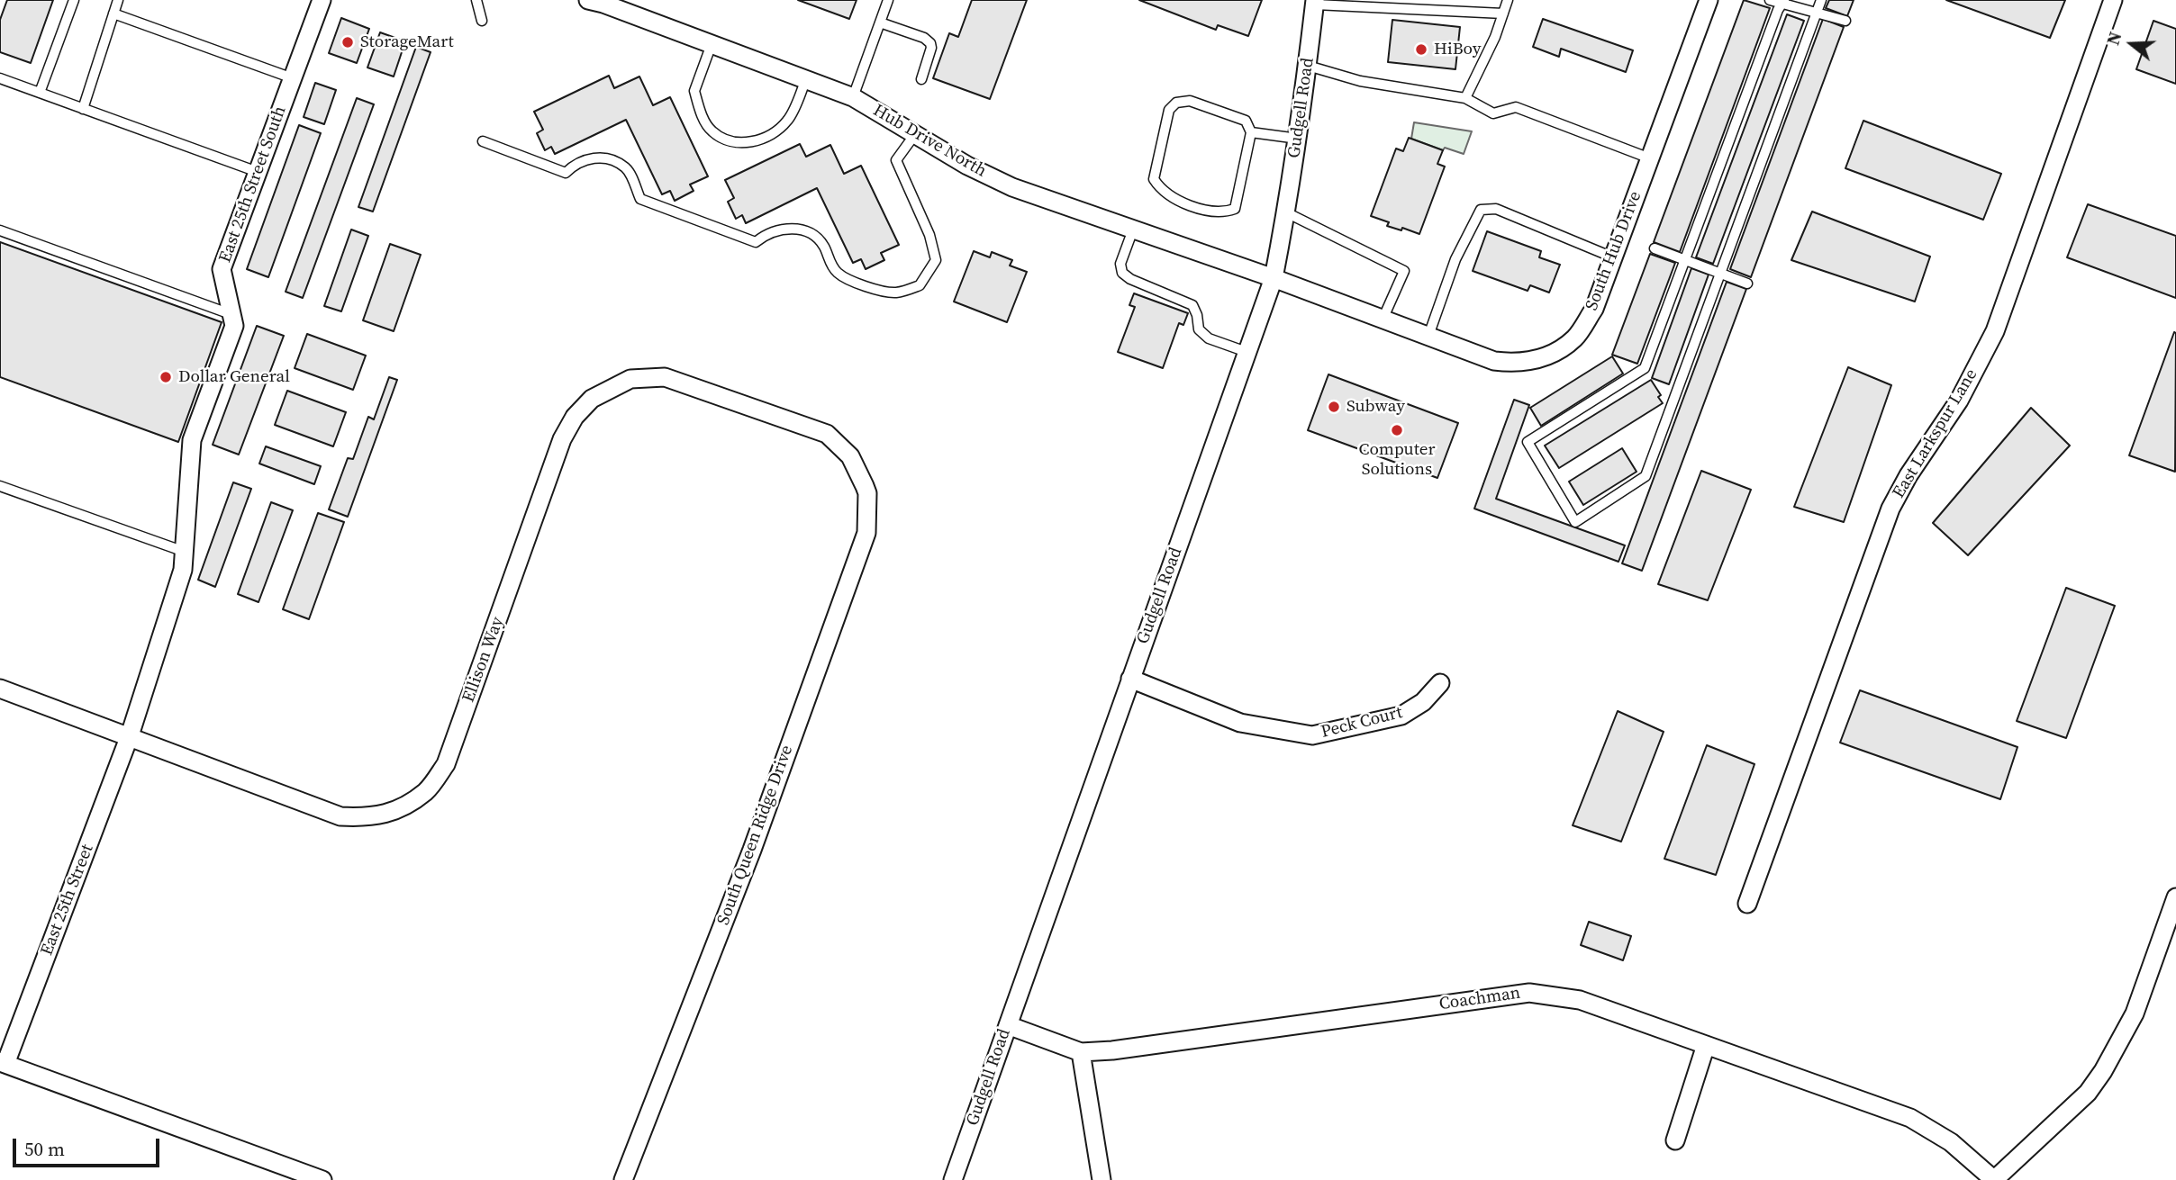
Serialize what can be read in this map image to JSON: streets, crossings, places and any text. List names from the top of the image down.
{
  "streets": {
    "street": [
      "Gudgell Road",
      "Hub Drive North",
      "East 25th Street South",
      "South Hub Drive",
      "East Larkspur Lane",
      "Ellison Way",
      "Peck Court",
      "South Queen Ridge Drive",
      "East 25th Street",
      "Coachman"
    ]
  },
  "crossings": [
    ["Gudgell Road", "Hub Drive North"],
    ["Gudgell Road", "South Hub Drive"],
    ["Gudgell Road", "Peck Court"],
    ["Gudgell Road", "Coachman"],
    ["Hub Drive North", "South Hub Drive"],
    ["East 25th Street South", "Ellison Way"],
    ["East 25th Street South", "East 25th Street"],
    ["Ellison Way", "South Queen Ridge Drive"],
    ["Ellison Way", "East 25th Street"]
  ],
  "places": [
    "StorageMart",
    "HiBoy",
    "Dollar General",
    "Subway",
    "Computer Solutions"
  ],
  "scale_bar": "50 m",
  "north": "left"
}
